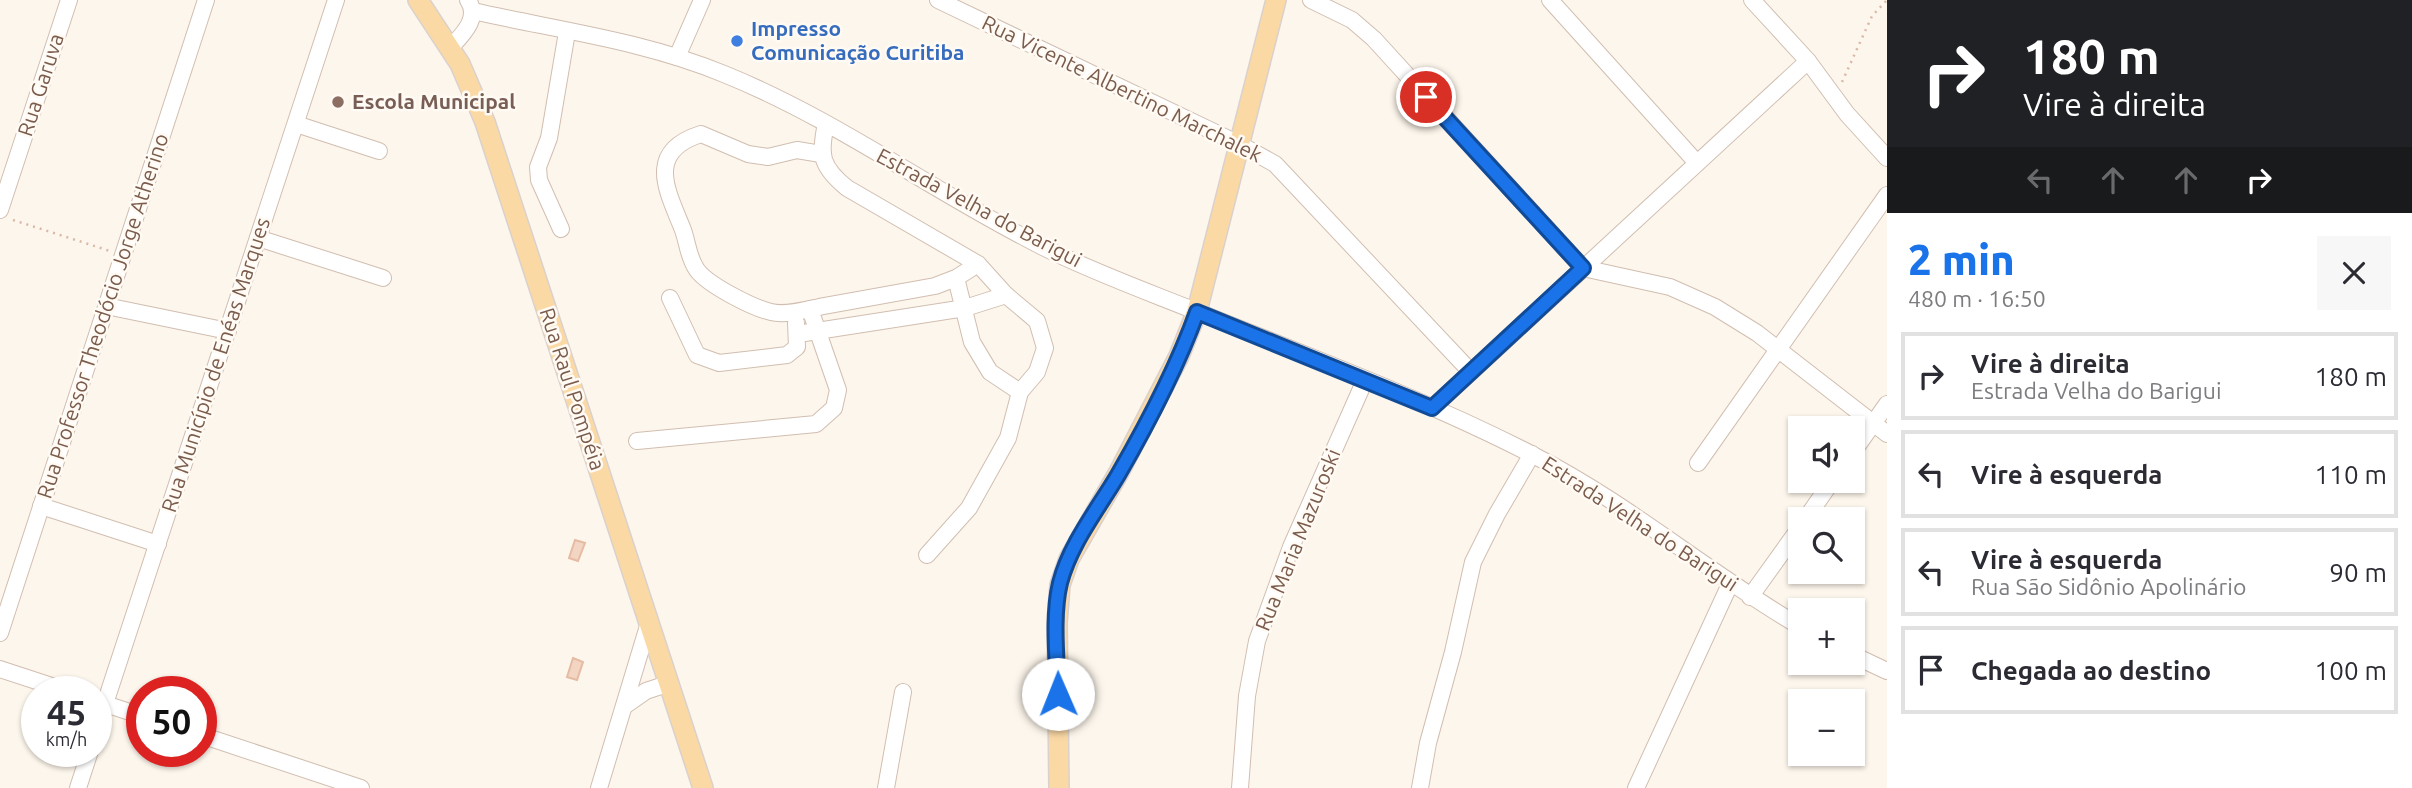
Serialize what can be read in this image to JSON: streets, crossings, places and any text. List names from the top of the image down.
{
  "streets": {
    "main road": ["Rua Raul Pompéia"],
    "street": [
      "Rua Garuva",
      "Rua Vicente Albertino Marchalek",
      "Estrada Velha do Barigui",
      "Rua Professor Theodócio Jorge Atherino",
      "Rua Município de Enéas Marques",
      "Rua Maria Mazuroski"
    ]
  },
  "crossings": [
    ["Estrada Velha do Barigui", "Rua Maria Mazuroski"]
  ],
  "places": ["Impresso Comunicação Curitiba", "Escola Municipal"],
  "page": {
    "turn": ["180 m", "Vire à direita"],
    "heading": ["2 min", "480 m · 16:50"],
    "list": [
      {
        "name": "Vire à direita",
        "note": "Estrada Velha do Barigui",
        "value": "180 m"
      },
      {
        "name": "Vire à esquerda",
        "value": "110 m"
      },
      {
        "name": "Vire à esquerda",
        "note": "Rua São Sidônio Apolinário",
        "value": "90 m"
      },
      {
        "name": "Chegada ao destino",
        "value": "100 m"
      }
    ],
    "map_buttons": ["+", "−"],
    "speed": "45 km/h",
    "limit": "50"
  }
}
